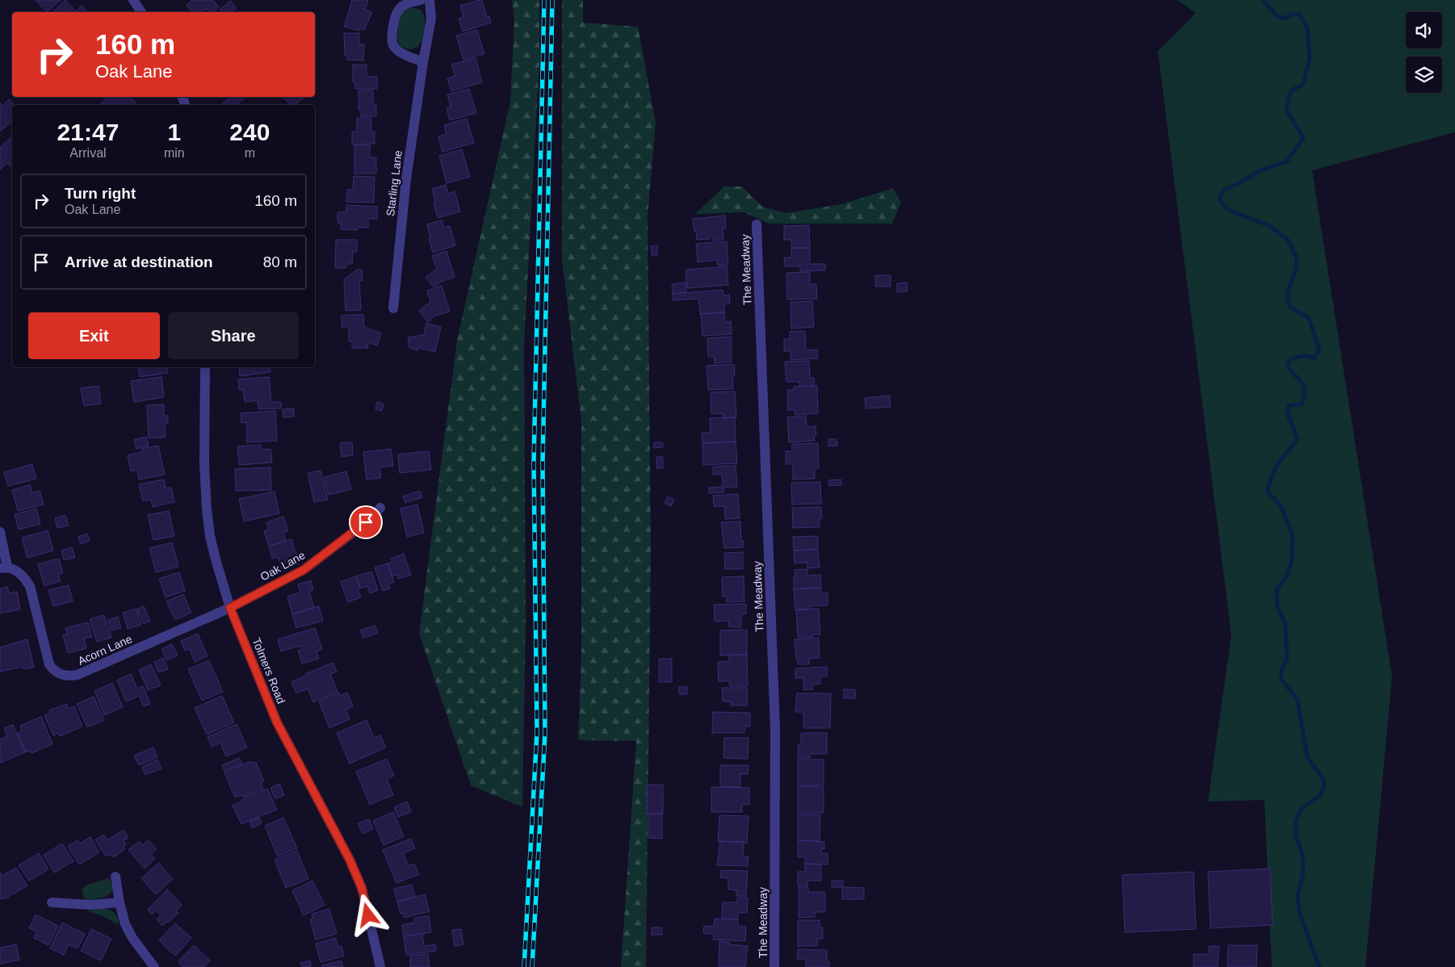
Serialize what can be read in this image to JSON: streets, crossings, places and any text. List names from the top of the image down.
{
  "streets": {
    "street": [
      "Starling Lane",
      "The Meadway",
      "Oak Lane",
      "Acorn Lane",
      "Tolmers Road"
    ]
  },
  "crossings": [
    ["Oak Lane", "Acorn Lane"],
    ["Oak Lane", "Tolmers Road"],
    ["Acorn Lane", "Tolmers Road"]
  ],
  "page": {
    "turn": ["160 m", "Oak Lane"],
    "eta": [
      "21:47",
      "Arrival",
      "1",
      "min",
      "240",
      "m"
    ],
    "list": [
      {
        "name": "Turn right",
        "note": "Oak Lane",
        "value": "160 m"
      },
      {
        "name": "Arrive at destination",
        "value": "80 m"
      }
    ],
    "buttons": ["Exit", "Share"]
  }
}
